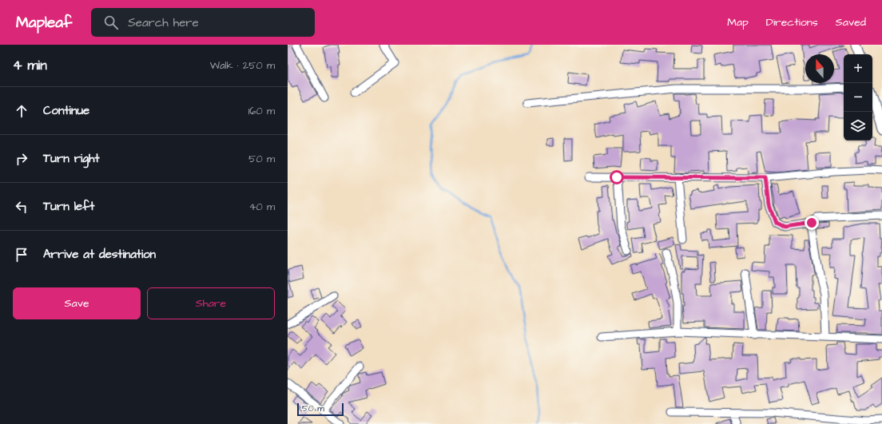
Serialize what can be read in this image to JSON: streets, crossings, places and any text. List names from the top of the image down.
{
  "scale_bar": "50 m",
  "north": "top",
  "page": {
    "header": "Mapleaf",
    "search": "Search here",
    "nav": ["Map", "Directions", "Saved"],
    "heading": ["4 min", "Walk · 250 m"],
    "map_buttons": ["+", "−"],
    "list": [
      ["Continue", "160 m"],
      ["Turn right", "50 m"],
      ["Turn left", "40 m"],
      "Arrive at destination"
    ],
    "buttons": ["Save", "Share"],
    "scale": "50 m"
  }
}
